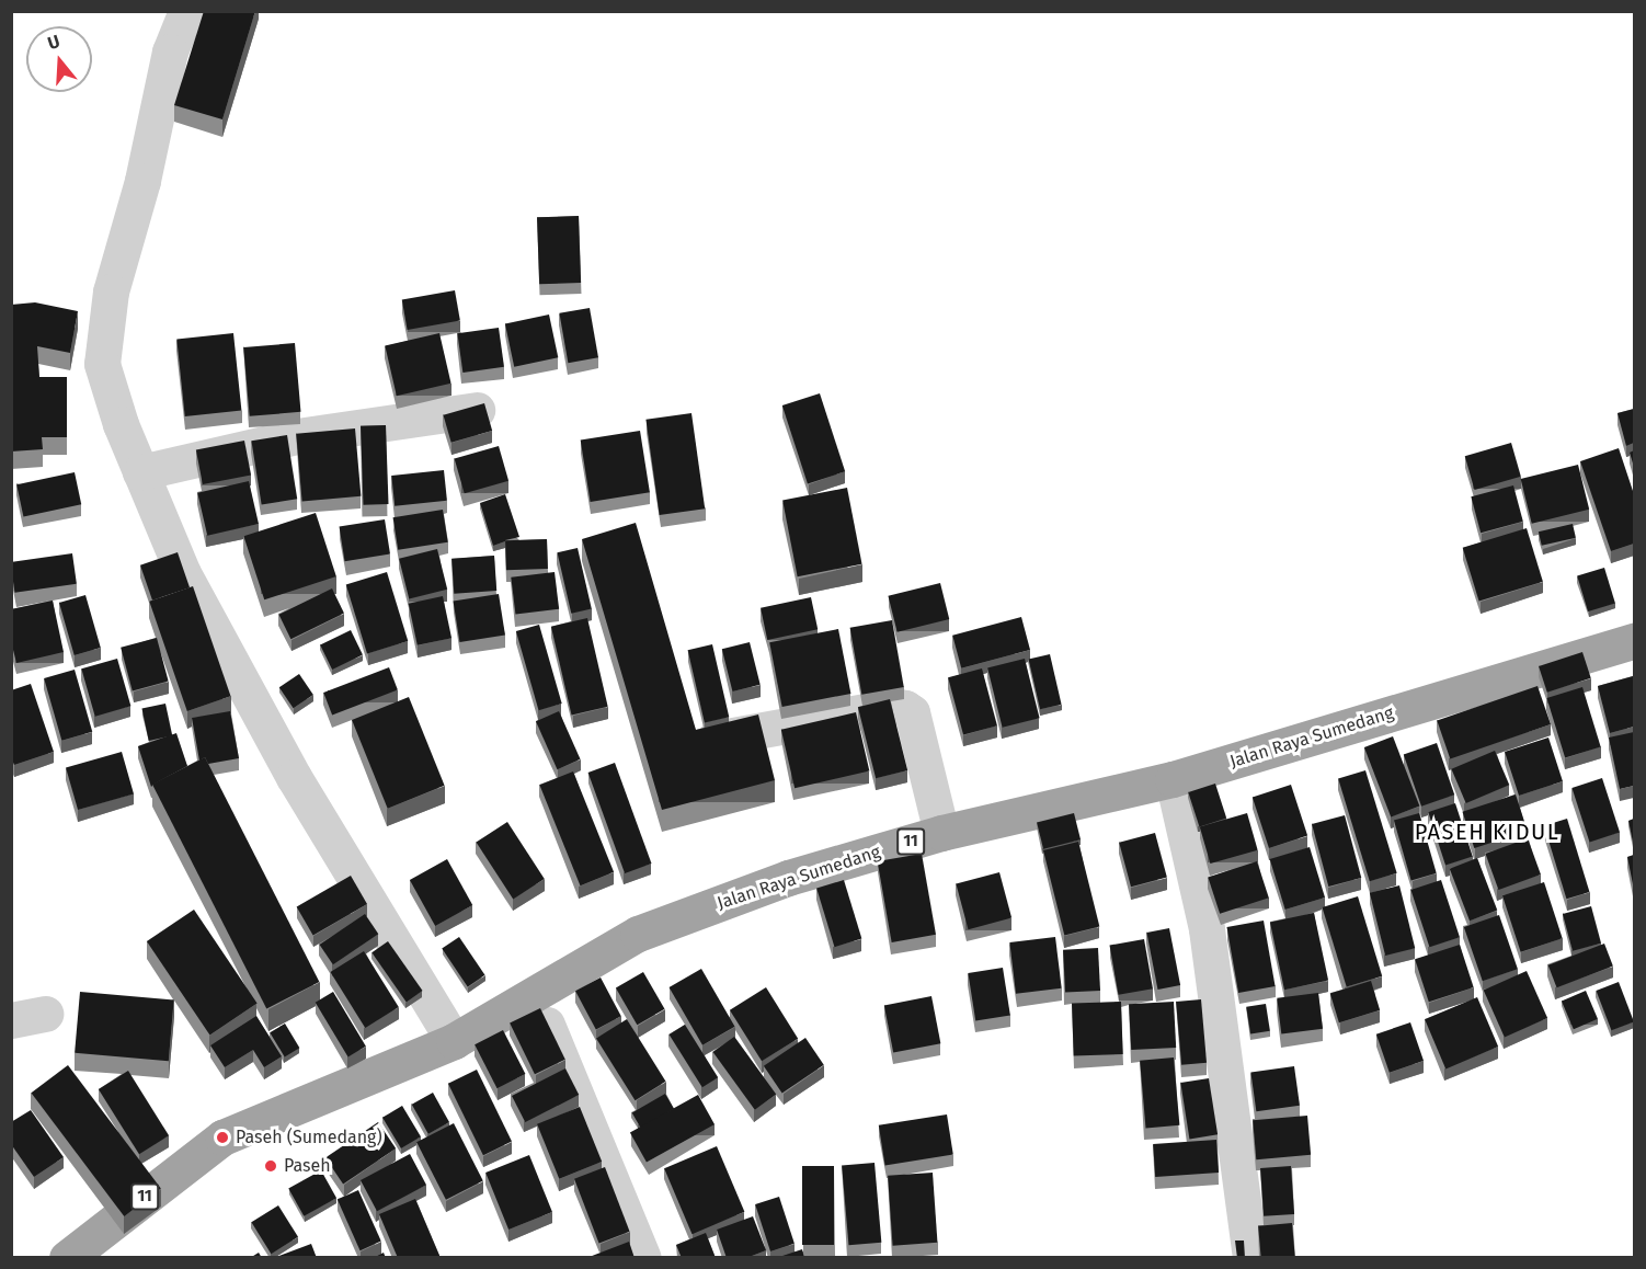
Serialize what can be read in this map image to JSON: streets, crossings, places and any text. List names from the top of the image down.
{
  "streets": {
    "highway": ["Jalan Raya Sumedang", "11"]
  },
  "districts": ["PASEH KIDUL"],
  "places": ["Paseh (Sumedang)", "Paseh"],
  "north": "top"
}
